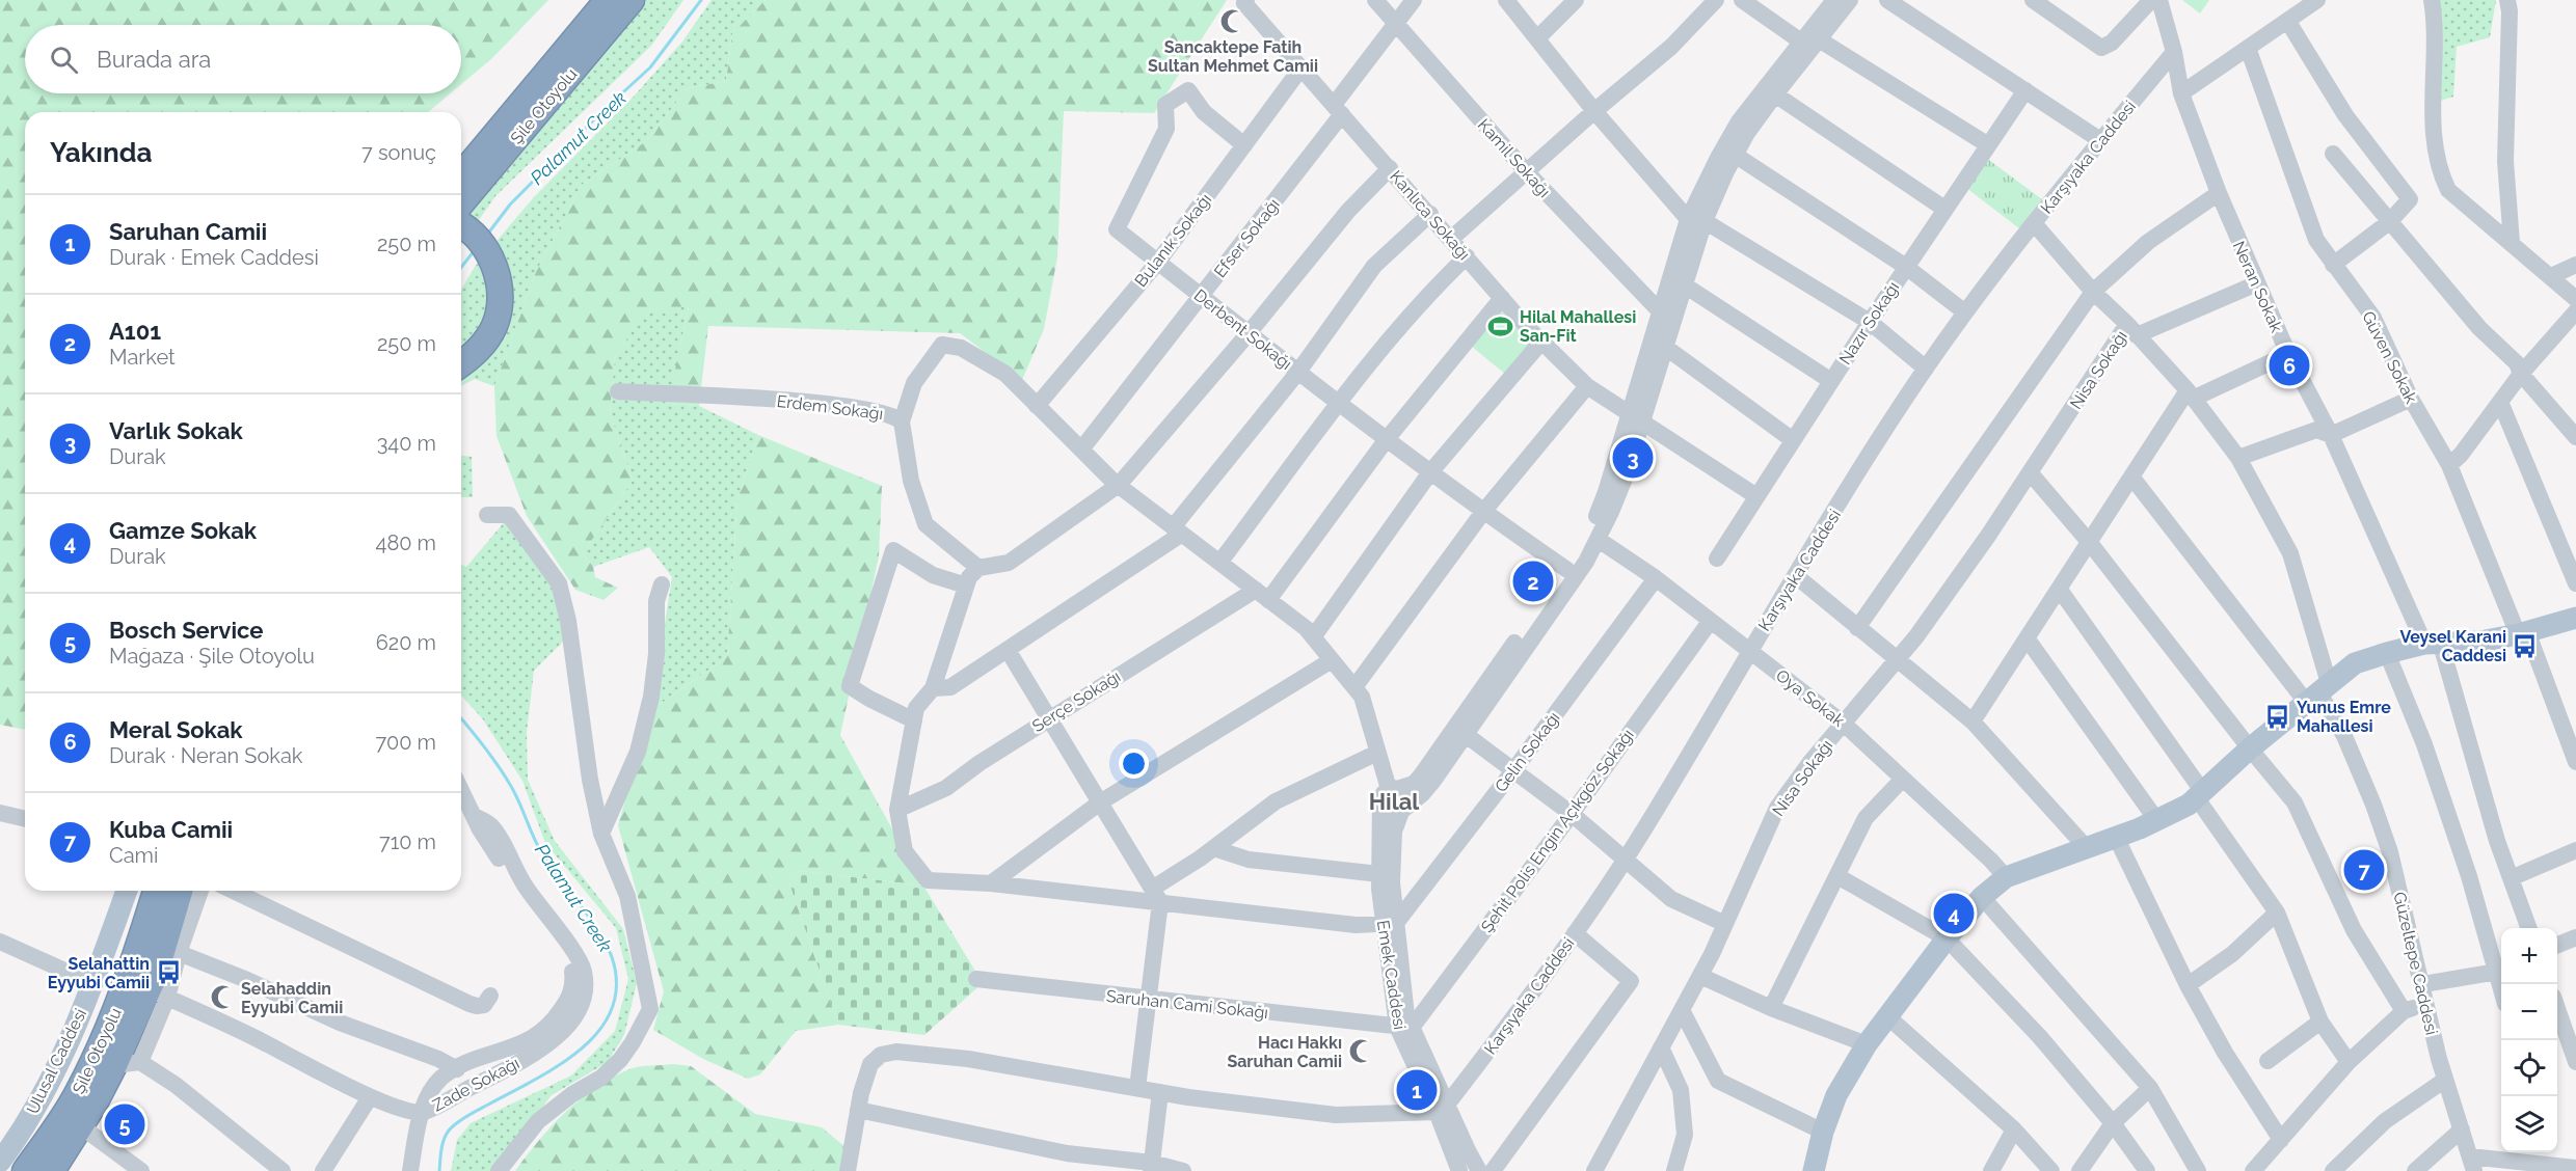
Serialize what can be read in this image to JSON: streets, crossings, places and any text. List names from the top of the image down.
{
  "streets": {
    "highway": ["Şile Otoyolu"],
    "main road": ["Ulusal Caddesi"],
    "street": [
      "Karşıyaka Caddesi",
      "Kamil Sokağı",
      "Kanlıca Sokağı",
      "Efser Sokağı",
      "Bulanık Sokağı",
      "Neran Sokak",
      "Nazır Sokağı",
      "Derbent Sokağı",
      "Güven Sokak",
      "Nisa Sokağı",
      "Erdem Sokağı",
      "Oya Sokak",
      "Serçe Sokağı",
      "Gelin Sokağı",
      "Şehit Polis Engin Açıkgöz Sokağı",
      "Güzeltepe Caddesi",
      "Emek Caddesi",
      "Saruhan Cami Sokağı",
      "Zade Sokağı"
    ]
  },
  "crossings": [
    ["Şile Otoyolu", "Zade Sokağı"],
    ["Karşıyaka Caddesi", "Neran Sokak"],
    ["Karşıyaka Caddesi", "Oya Sokak"],
    ["Karşıyaka Caddesi", "Emek Caddesi"],
    ["Kamil Sokağı", "Efser Sokağı"],
    ["Kanlıca Sokağı", "Efser Sokağı"],
    ["Kanlıca Sokağı", "Bulanık Sokağı"],
    ["Kanlıca Sokağı", "Nazır Sokağı"],
    ["Efser Sokağı", "Derbent Sokağı"],
    ["Efser Sokağı", "Emek Caddesi"],
    ["Bulanık Sokağı", "Derbent Sokağı"],
    ["Bulanık Sokağı", "Emek Caddesi"],
    ["Nisa Sokağı", "Oya Sokak"],
    ["Erdem Sokağı", "Emek Caddesi"],
    ["Oya Sokak", "Gelin Sokağı"],
    ["Oya Sokak", "Şehit Polis Engin Açıkgöz Sokağı"],
    ["Serçe Sokağı", "Emek Caddesi"],
    ["Gelin Sokağı", "Emek Caddesi"],
    ["Şehit Polis Engin Açıkgöz Sokağı", "Emek Caddesi"],
    ["Şehit Polis Engin Açıkgöz Sokağı", "Saruhan Cami Sokağı"],
    ["Emek Caddesi", "Saruhan Cami Sokağı"]
  ],
  "districts": ["Hilal"],
  "water": ["Palamut Creek"],
  "places": {
    "mosque": ["Sancaktepe Fatih Sultan Mehmet Camii", "Selahaddin Eyyubi Camii", "Hacı Hakkı Saruhan Camii"],
    "sports": ["Hilal Mahallesi San-Fit"],
    "bus stop": ["Veysel Karani Caddesi", "Yunus Emre Mahallesi", "Selahattin Eyyubi Camii"]
  },
  "page": {
    "search": "Burada ara",
    "heading": ["Yakında", "7 sonuç"],
    "list": [
      {
        "mark": "1",
        "name": "Saruhan Camii",
        "note": "Durak · Emek Caddesi",
        "value": "250 m"
      },
      {
        "mark": "2",
        "name": "A101",
        "note": "Market",
        "value": "250 m"
      },
      {
        "mark": "3",
        "name": "Varlık Sokak",
        "note": "Durak",
        "value": "340 m"
      },
      {
        "mark": "4",
        "name": "Gamze Sokak",
        "note": "Durak",
        "value": "480 m"
      },
      {
        "mark": "5",
        "name": "Bosch Service",
        "note": "Mağaza · Şile Otoyolu",
        "value": "620 m"
      },
      {
        "mark": "6",
        "name": "Meral Sokak",
        "note": "Durak · Neran Sokak",
        "value": "700 m"
      },
      {
        "mark": "7",
        "name": "Kuba Camii",
        "note": "Cami",
        "value": "710 m"
      }
    ],
    "pins": [
      "6",
      "3",
      "2",
      "7",
      "4",
      "1",
      "5"
    ],
    "map_buttons": ["+", "−"]
  }
}
